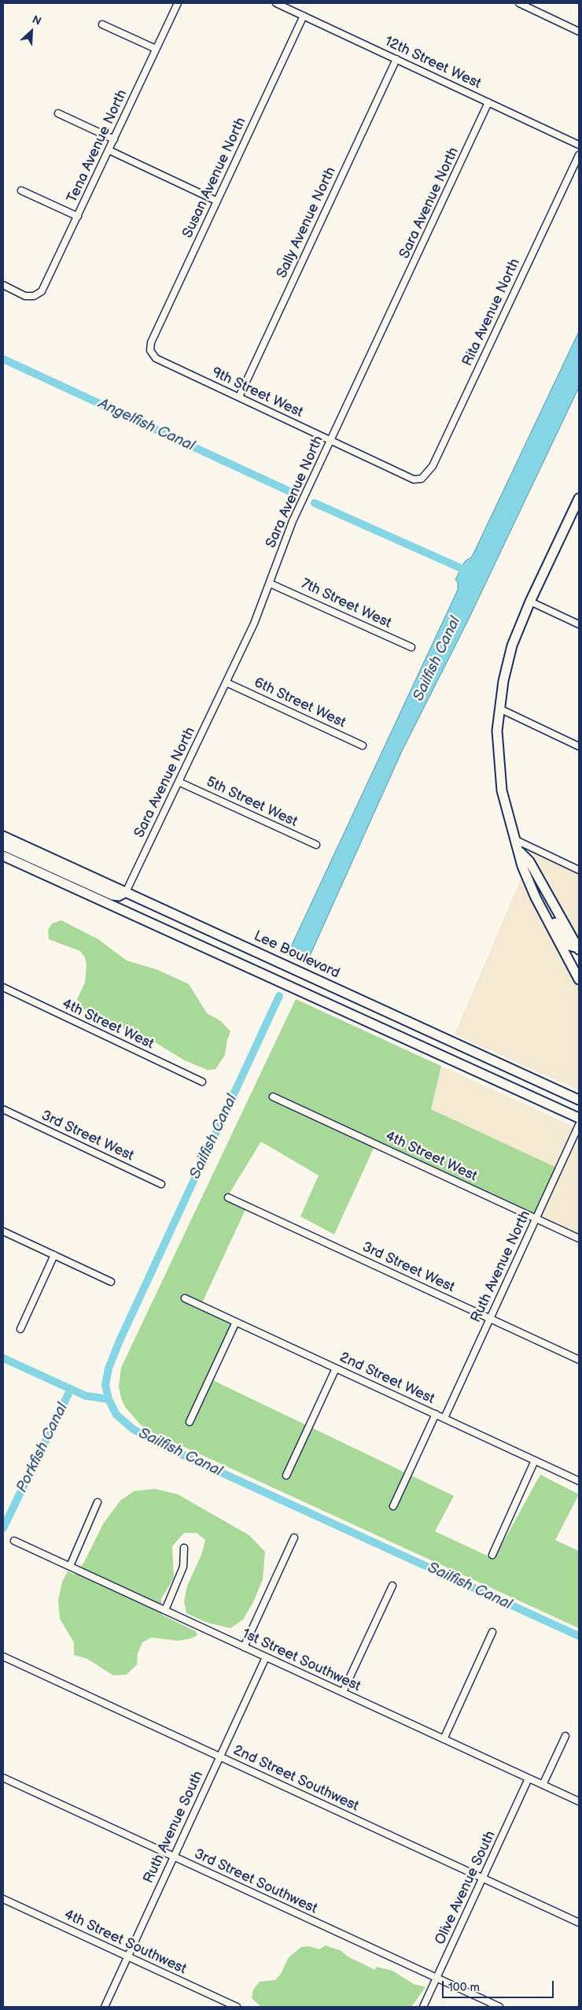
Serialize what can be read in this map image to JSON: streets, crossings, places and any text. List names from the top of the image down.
{
  "streets": {
    "main road": ["Lee Boulevard"],
    "street": [
      "12th Street West",
      "Tena Avenue North",
      "Susan Avenue North",
      "Sara Avenue North",
      "Sally Avenue North",
      "Rita Avenue North",
      "9th Street West",
      "7th Street West",
      "6th Street West",
      "5th Street West",
      "4th Street West",
      "3rd Street West",
      "Ruth Avenue North",
      "2nd Street West",
      "1st Street Southwest",
      "2nd Street Southwest",
      "Ruth Avenue South",
      "3rd Street Southwest",
      "Olive Avenue South",
      "4th Street Southwest"
    ]
  },
  "crossings": [
    ["12th Street West", "Susan Avenue North"],
    ["12th Street West", "Sara Avenue North"],
    ["12th Street West", "Sally Avenue North"],
    ["Susan Avenue North", "9th Street West"],
    ["Sara Avenue North", "9th Street West"],
    ["Sara Avenue North", "7th Street West"],
    ["Sara Avenue North", "6th Street West"],
    ["Sara Avenue North", "5th Street West"],
    ["Sara Avenue North", "Lee Boulevard"],
    ["Sally Avenue North", "9th Street West"],
    ["Rita Avenue North", "9th Street West"],
    ["4th Street West", "Ruth Avenue North"],
    ["3rd Street West", "Ruth Avenue North"],
    ["Ruth Avenue North", "2nd Street West"],
    ["1st Street Southwest", "Ruth Avenue South"],
    ["1st Street Southwest", "Olive Avenue South"],
    ["2nd Street Southwest", "Ruth Avenue South"],
    ["2nd Street Southwest", "Olive Avenue South"],
    ["Ruth Avenue South", "3rd Street Southwest"],
    ["Ruth Avenue South", "4th Street Southwest"],
    ["3rd Street Southwest", "Olive Avenue South"]
  ],
  "water": ["Angelfish Canal", "Sailfish Canal", "Porkfish Canal"],
  "scale_bar": "100 m",
  "north": "top right"
}
